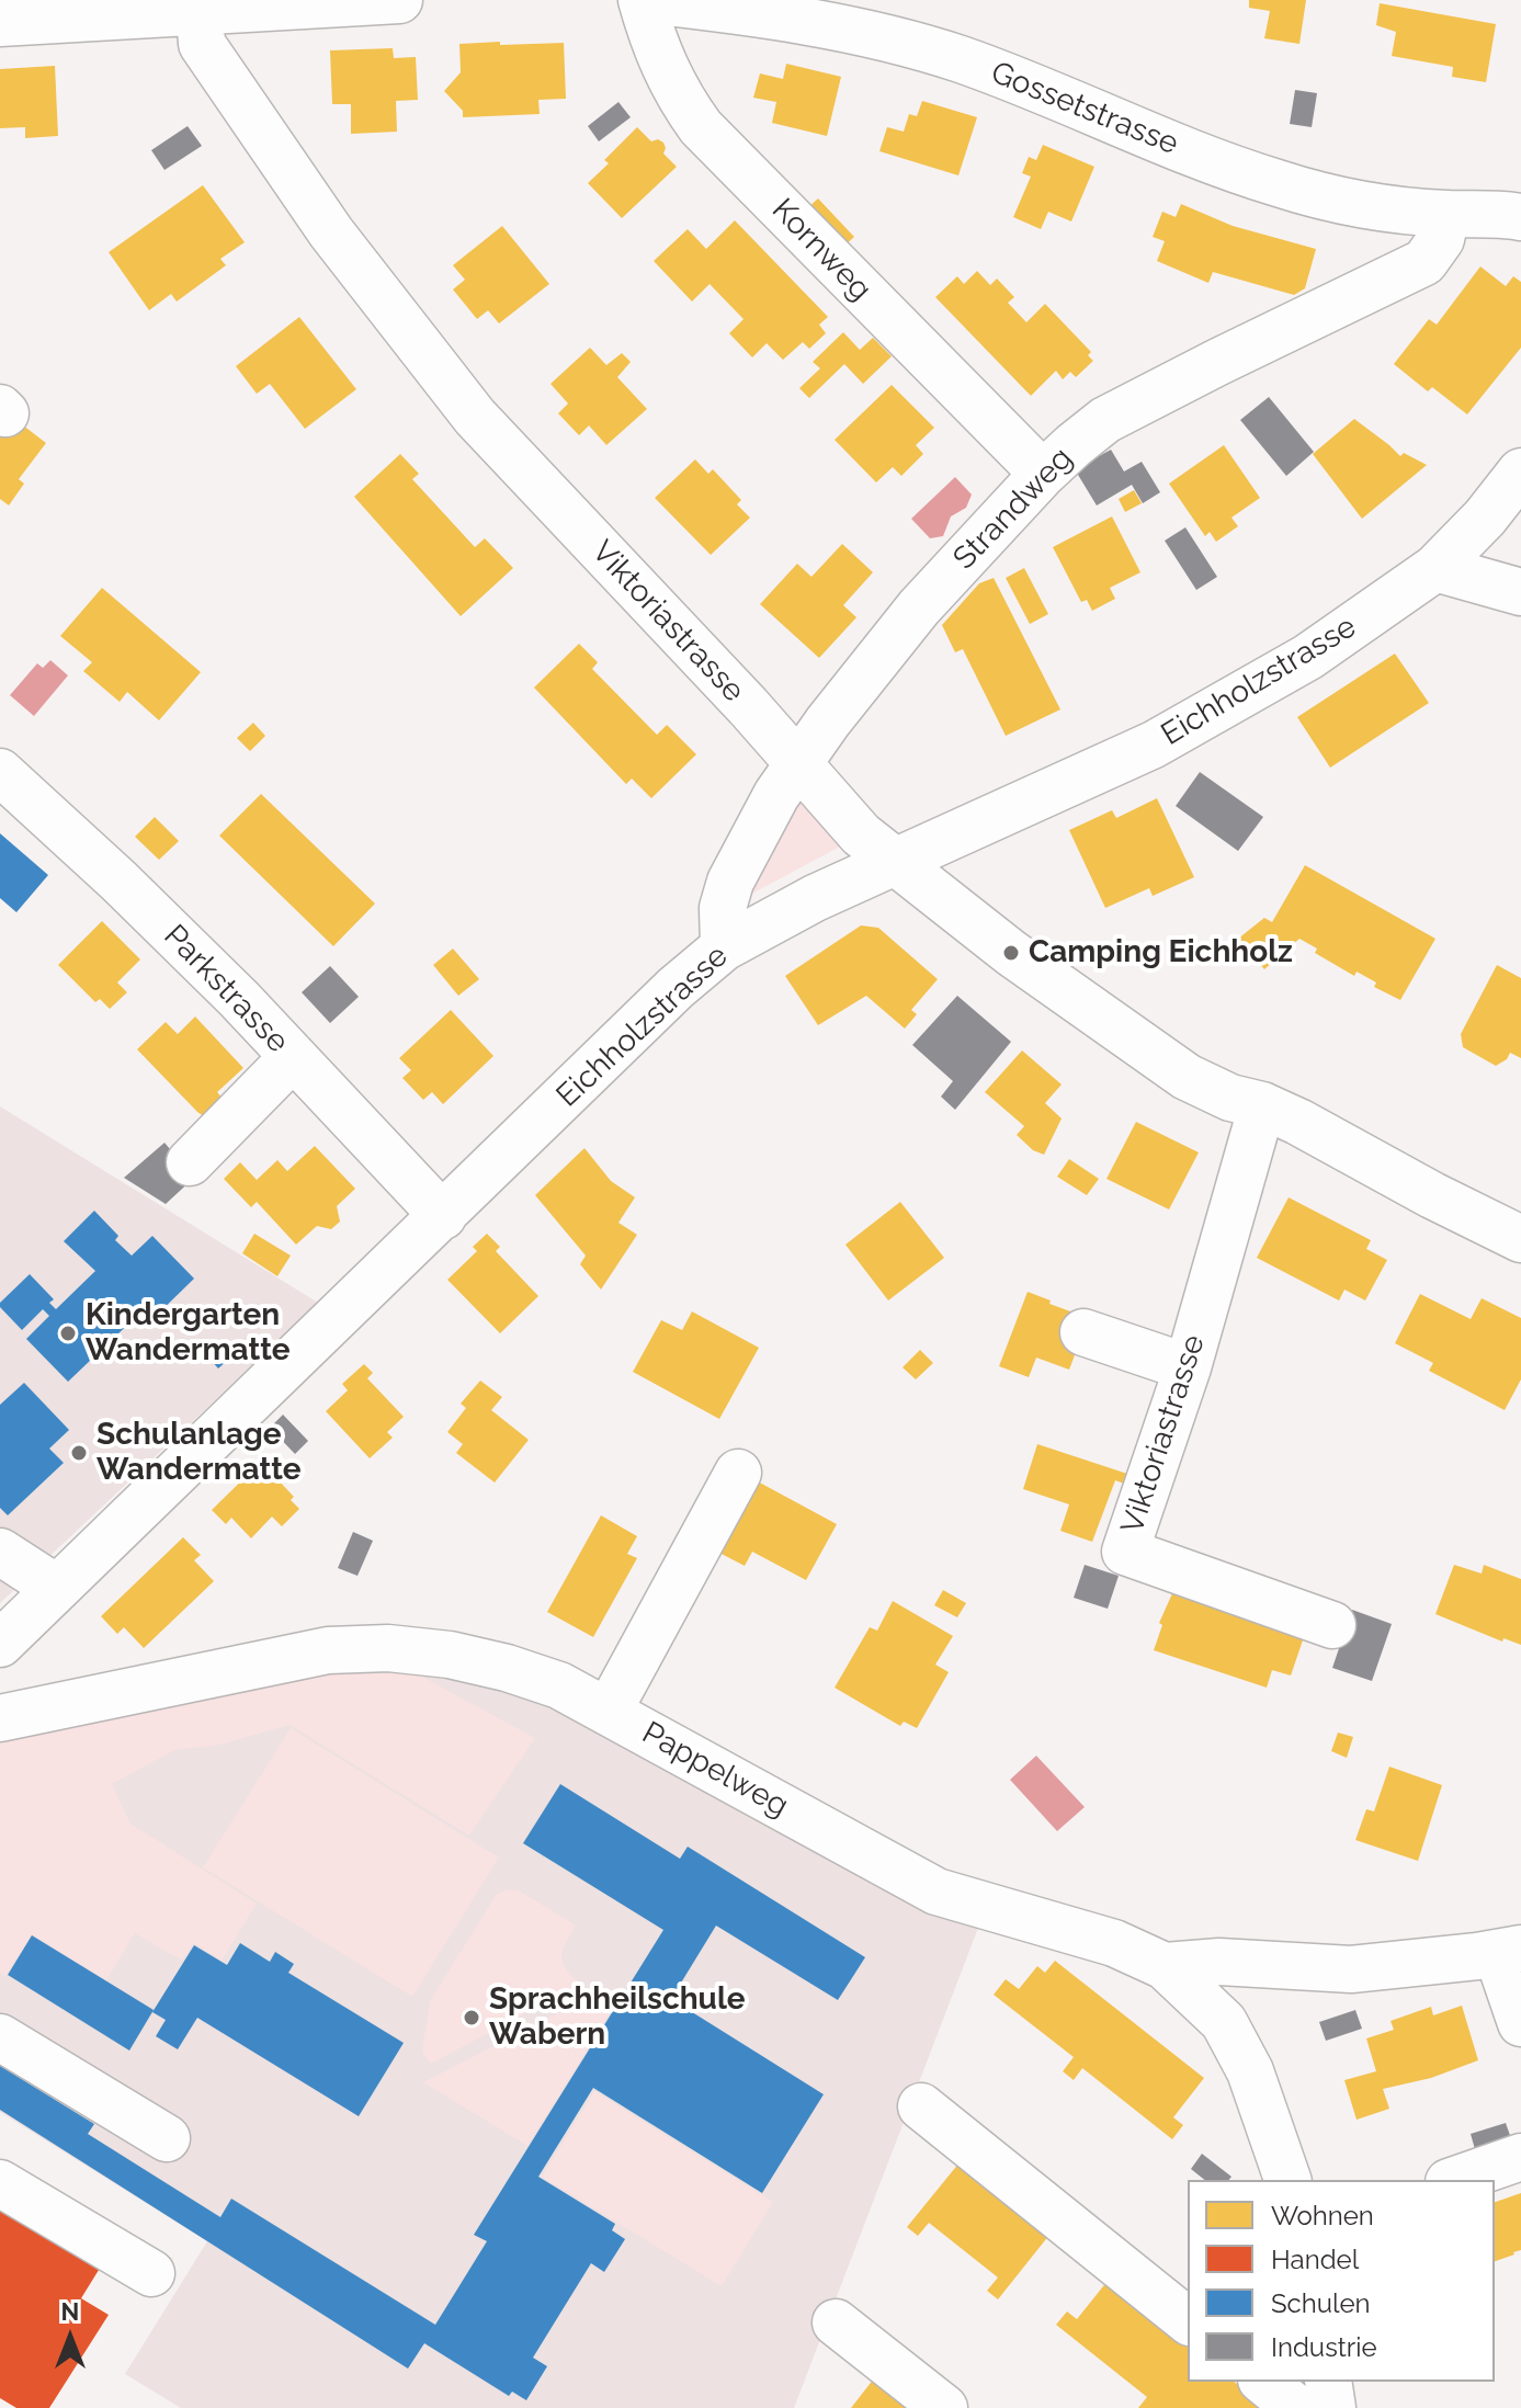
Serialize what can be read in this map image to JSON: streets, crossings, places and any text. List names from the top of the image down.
{
  "streets": {
    "street": [
      "Gossetstrasse",
      "Kornweg",
      "Strandweg",
      "Viktoriastrasse",
      "Eichholzstrasse",
      "Parkstrasse",
      "Pappelweg"
    ]
  },
  "crossings": [
    ["Gossetstrasse", "Kornweg"],
    ["Gossetstrasse", "Strandweg"],
    ["Kornweg", "Strandweg"],
    ["Strandweg", "Viktoriastrasse"],
    ["Strandweg", "Eichholzstrasse"],
    ["Viktoriastrasse", "Eichholzstrasse"],
    ["Eichholzstrasse", "Parkstrasse"]
  ],
  "places": [
    "Camping Eichholz",
    "Kindergarten Wandermatte",
    "Schulanlage Wandermatte",
    "Sprachheilschule Wabern"
  ],
  "legend": [
    "Wohnen",
    "Handel",
    "Schulen",
    "Industrie"
  ],
  "north": "top"
}
